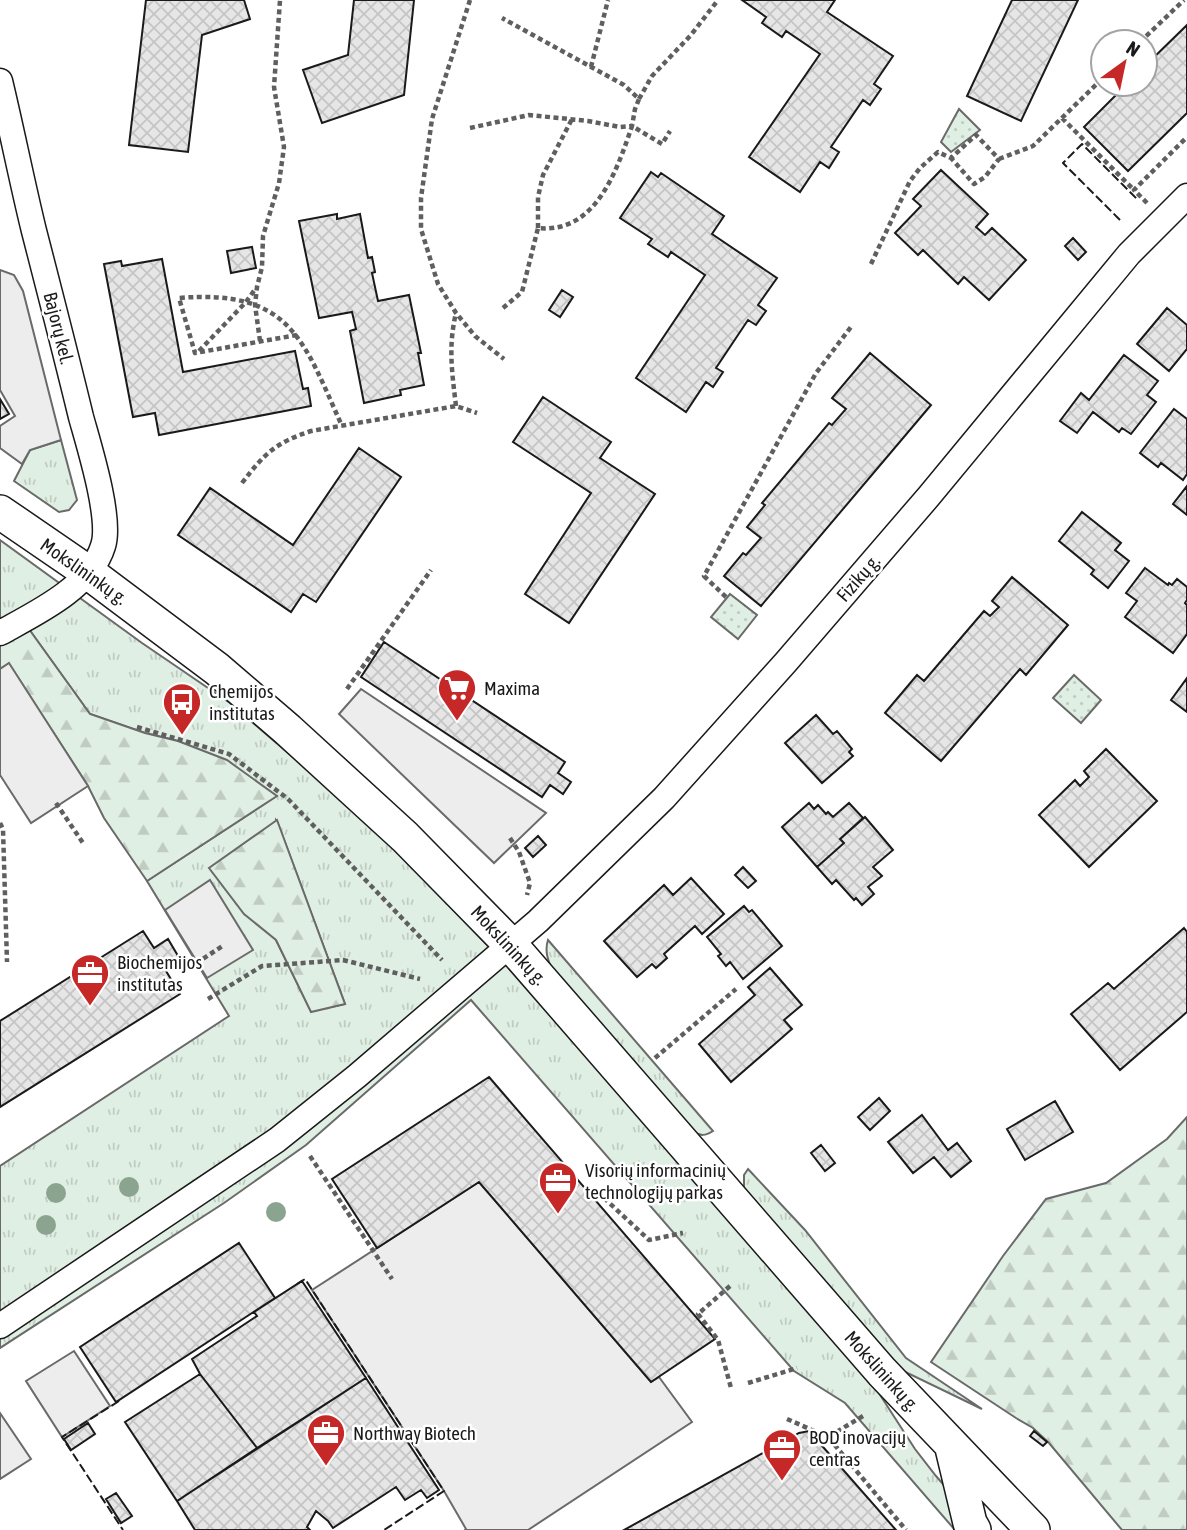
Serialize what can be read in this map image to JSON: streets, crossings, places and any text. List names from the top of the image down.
{
  "streets": {
    "street": ["Bajorų kel.", "Mokslininkų g.", "Fizikų g."]
  },
  "crossings": [
    ["Bajorų kel.", "Mokslininkų g."],
    ["Mokslininkų g.", "Fizikų g."]
  ],
  "places": {
    "supermarket": ["Maxima"],
    "bus stop": ["Chemijos institutas"],
    "office": [
      "Biochemijos institutas",
      "Visorių informacinių technologijų parkas",
      "Northway Biotech",
      "BOD inovacijų centras"
    ]
  },
  "north": "top right"
}
